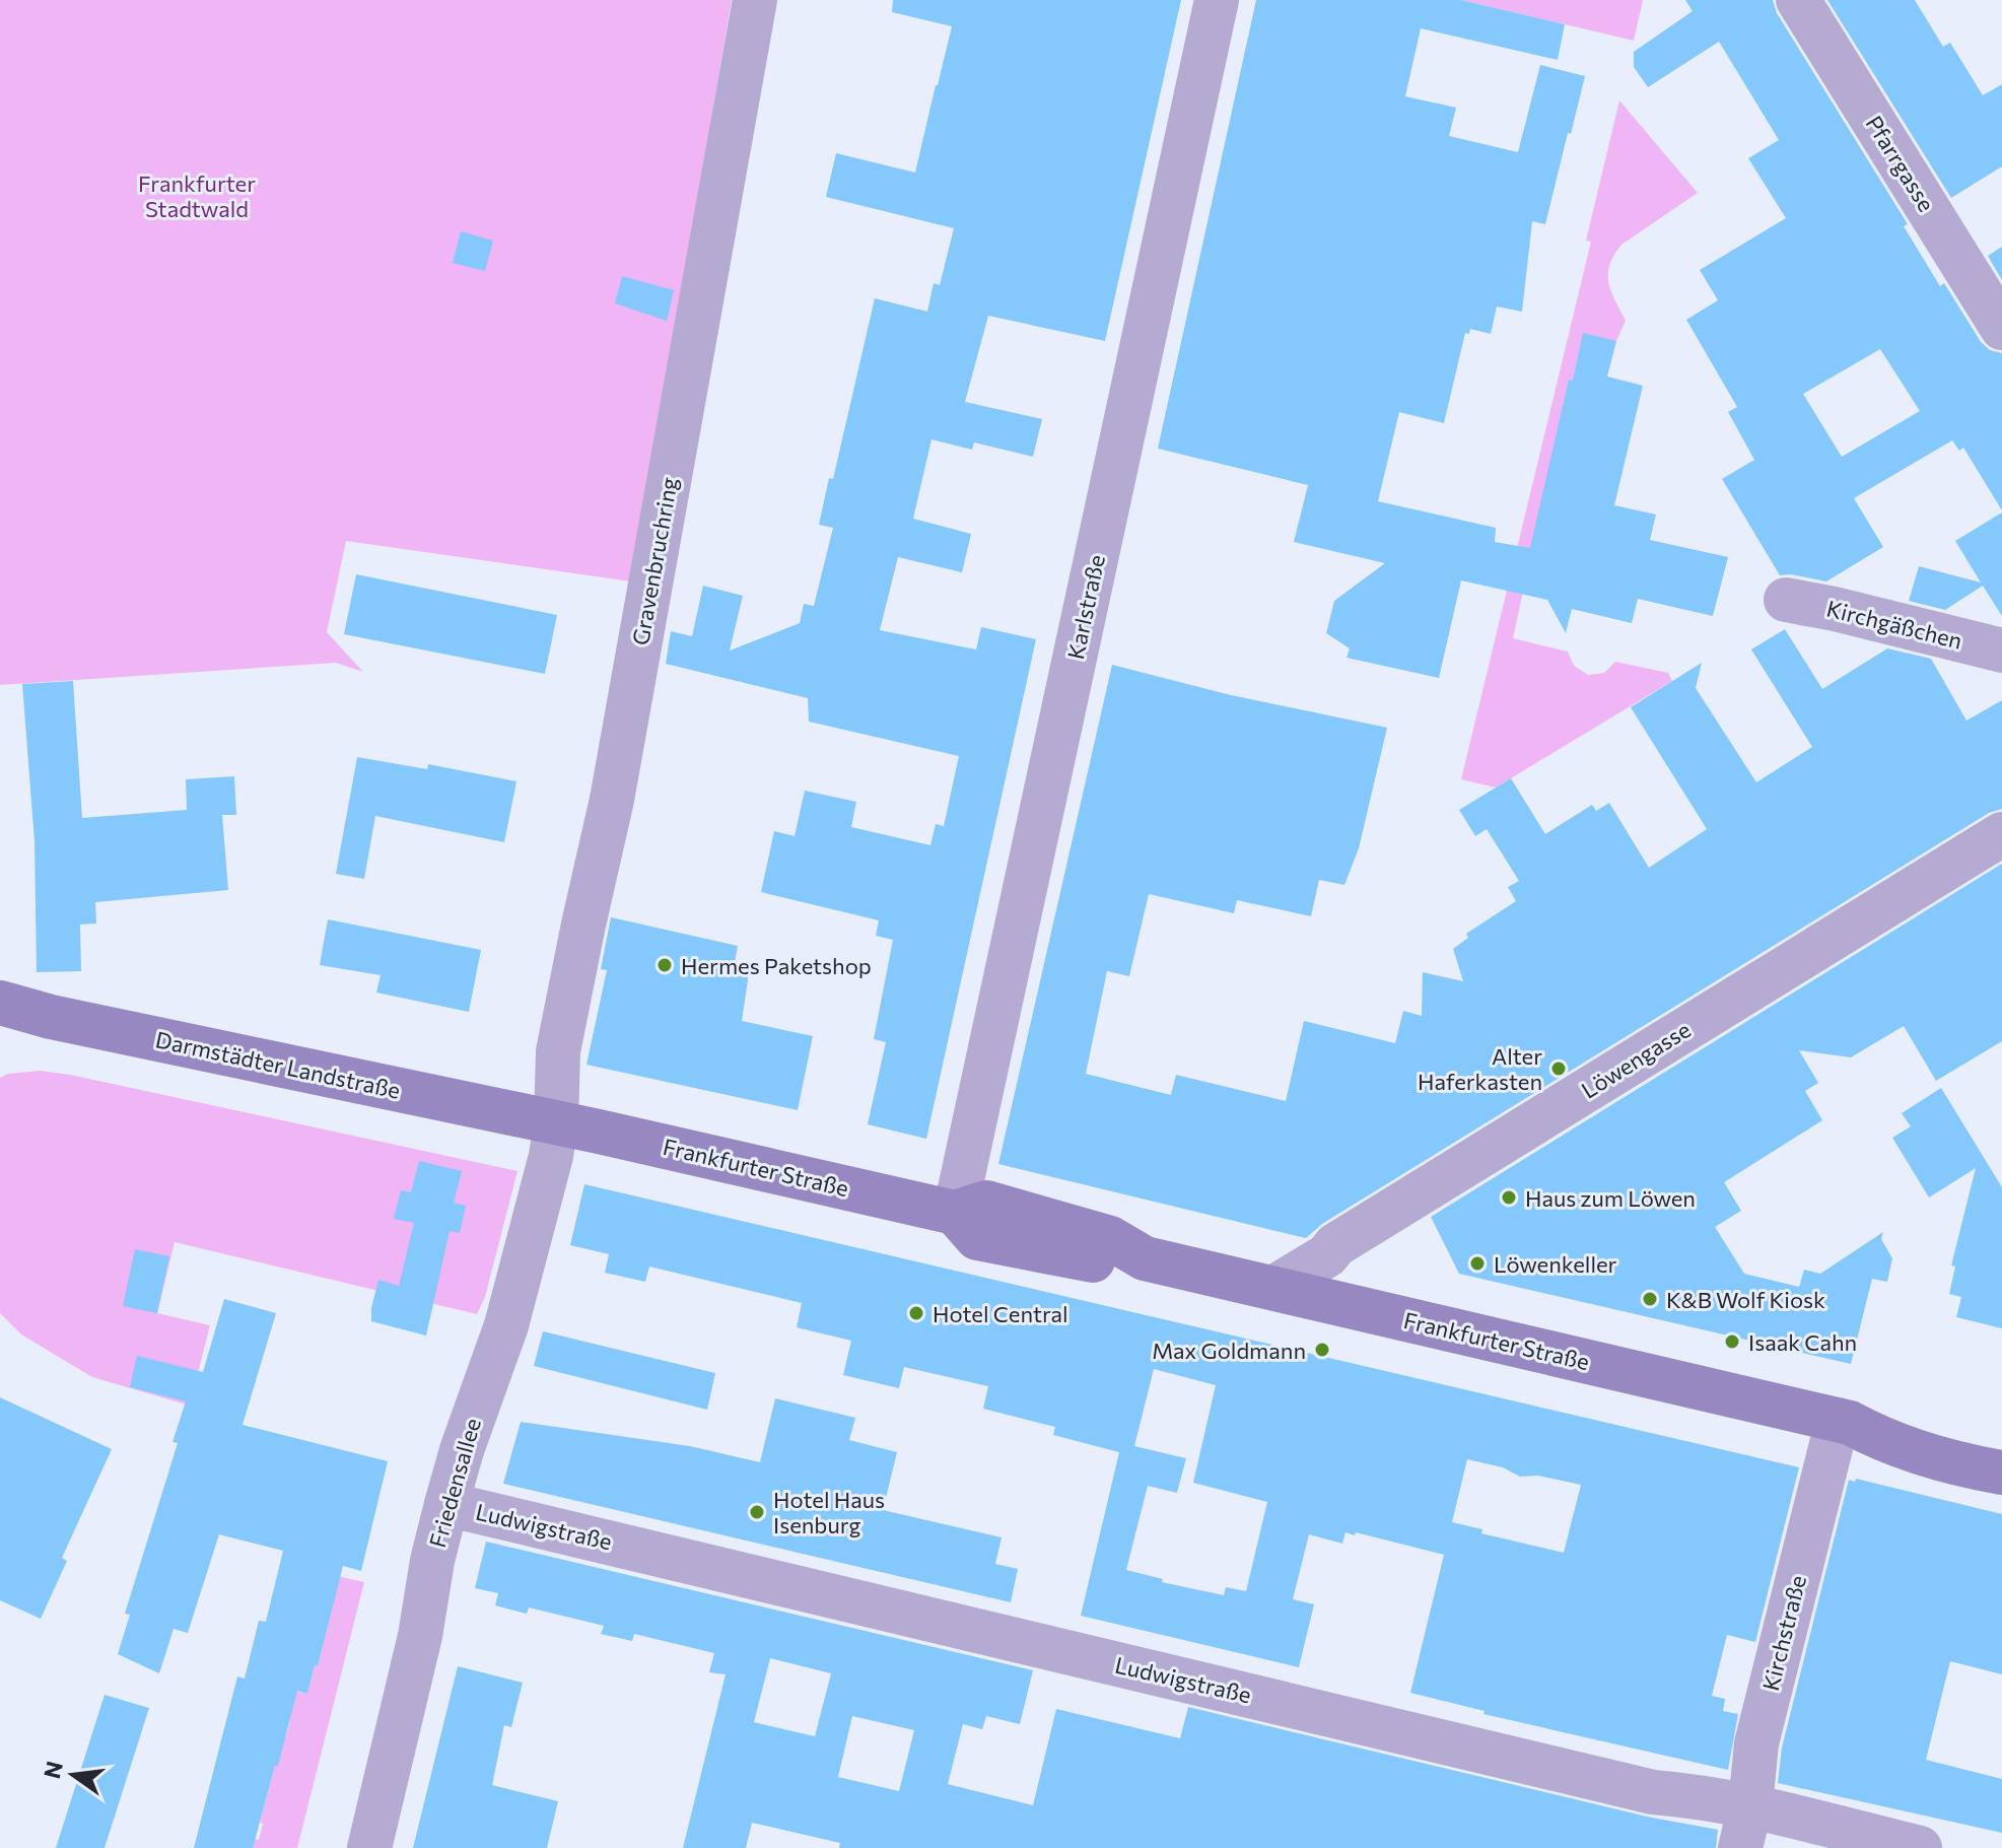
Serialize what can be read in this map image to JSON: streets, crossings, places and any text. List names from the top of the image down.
{
  "streets": {
    "main road": ["Darmstädter Landstraße", "Frankfurter Straße"],
    "street": [
      "Pfarrgasse",
      "Gravenbruchring",
      "Karlstraße",
      "Kirchgäßchen",
      "Löwengasse",
      "Friedensallee",
      "Ludwigstraße",
      "Kirchstraße"
    ]
  },
  "crossings": [
    ["Gravenbruchring", "Darmstädter Landstraße"],
    ["Gravenbruchring", "Frankfurter Straße"],
    ["Gravenbruchring", "Friedensallee"],
    ["Karlstraße", "Frankfurter Straße"],
    ["Löwengasse", "Frankfurter Straße"],
    ["Darmstädter Landstraße", "Frankfurter Straße"],
    ["Darmstädter Landstraße", "Friedensallee"],
    ["Frankfurter Straße", "Friedensallee"],
    ["Frankfurter Straße", "Kirchstraße"],
    ["Friedensallee", "Ludwigstraße"],
    ["Ludwigstraße", "Kirchstraße"]
  ],
  "parks": ["Frankfurter Stadtwald"],
  "places": [
    "Hermes Paketshop",
    "Alter Haferkasten",
    "Haus zum Löwen",
    "Löwenkeller",
    "K&B Wolf Kiosk",
    "Hotel Central",
    "Isaak Cahn",
    "Max Goldmann",
    "Hotel Haus Isenburg"
  ],
  "north": "left"
}
